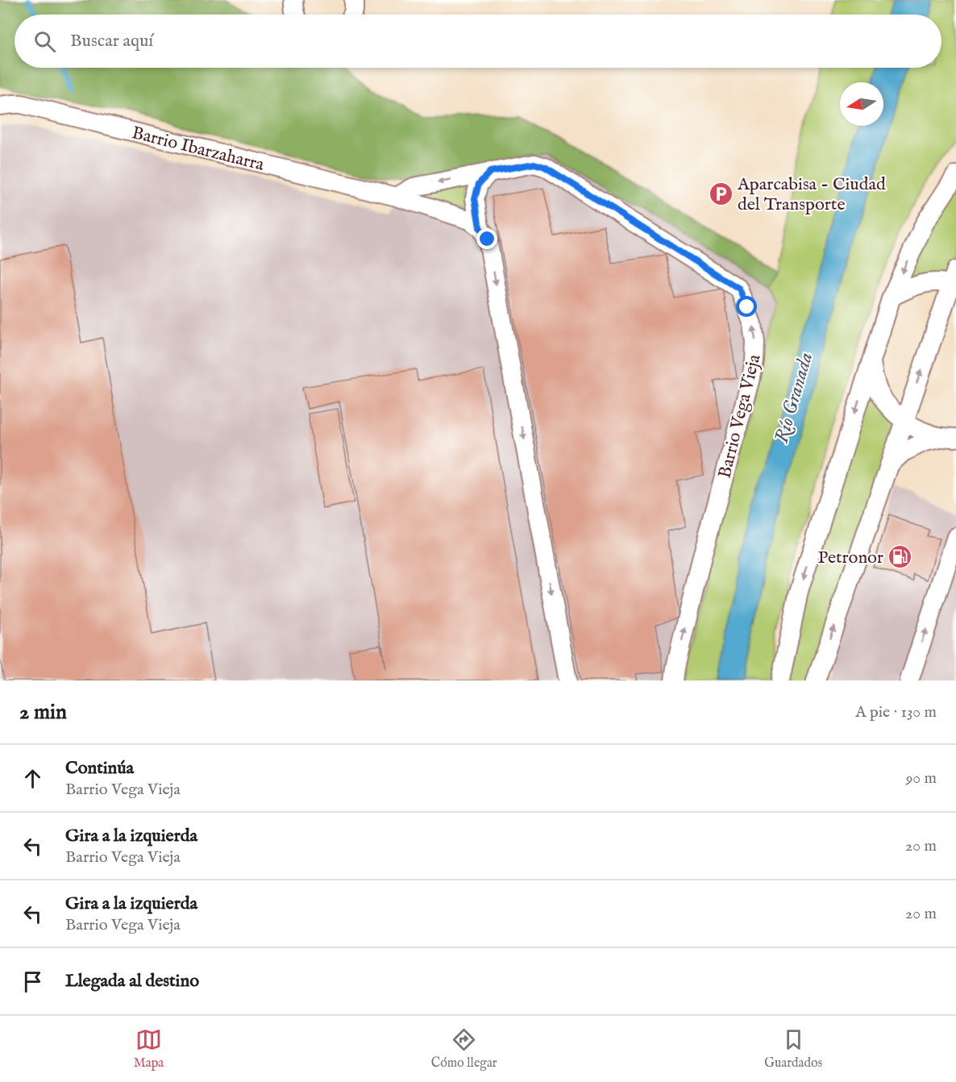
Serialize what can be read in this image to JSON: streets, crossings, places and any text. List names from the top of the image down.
{
  "streets": {
    "street": ["Barrio Ibarzaharra", "Barrio Vega Vieja"]
  },
  "crossings": [
    ["Barrio Ibarzaharra", "Barrio Vega Vieja"]
  ],
  "water": ["Río Granada"],
  "places": {
    "parking": ["Aparcabisa - Ciudad del Transporte"],
    "fuel station": ["Petronor"]
  },
  "north": "left",
  "page": {
    "search": "Buscar aquí",
    "heading": ["2 min", "A pie · 130 m"],
    "list": [
      ["Continúa", "Barrio Vega Vieja", "90 m"],
      ["Gira a la izquierda", "Barrio Vega Vieja", "20 m"],
      ["Gira a la izquierda", "Barrio Vega Vieja", "20 m"],
      "Llegada al destino"
    ],
    "nav": ["Mapa", "Cómo llegar", "Guardados"]
  }
}
